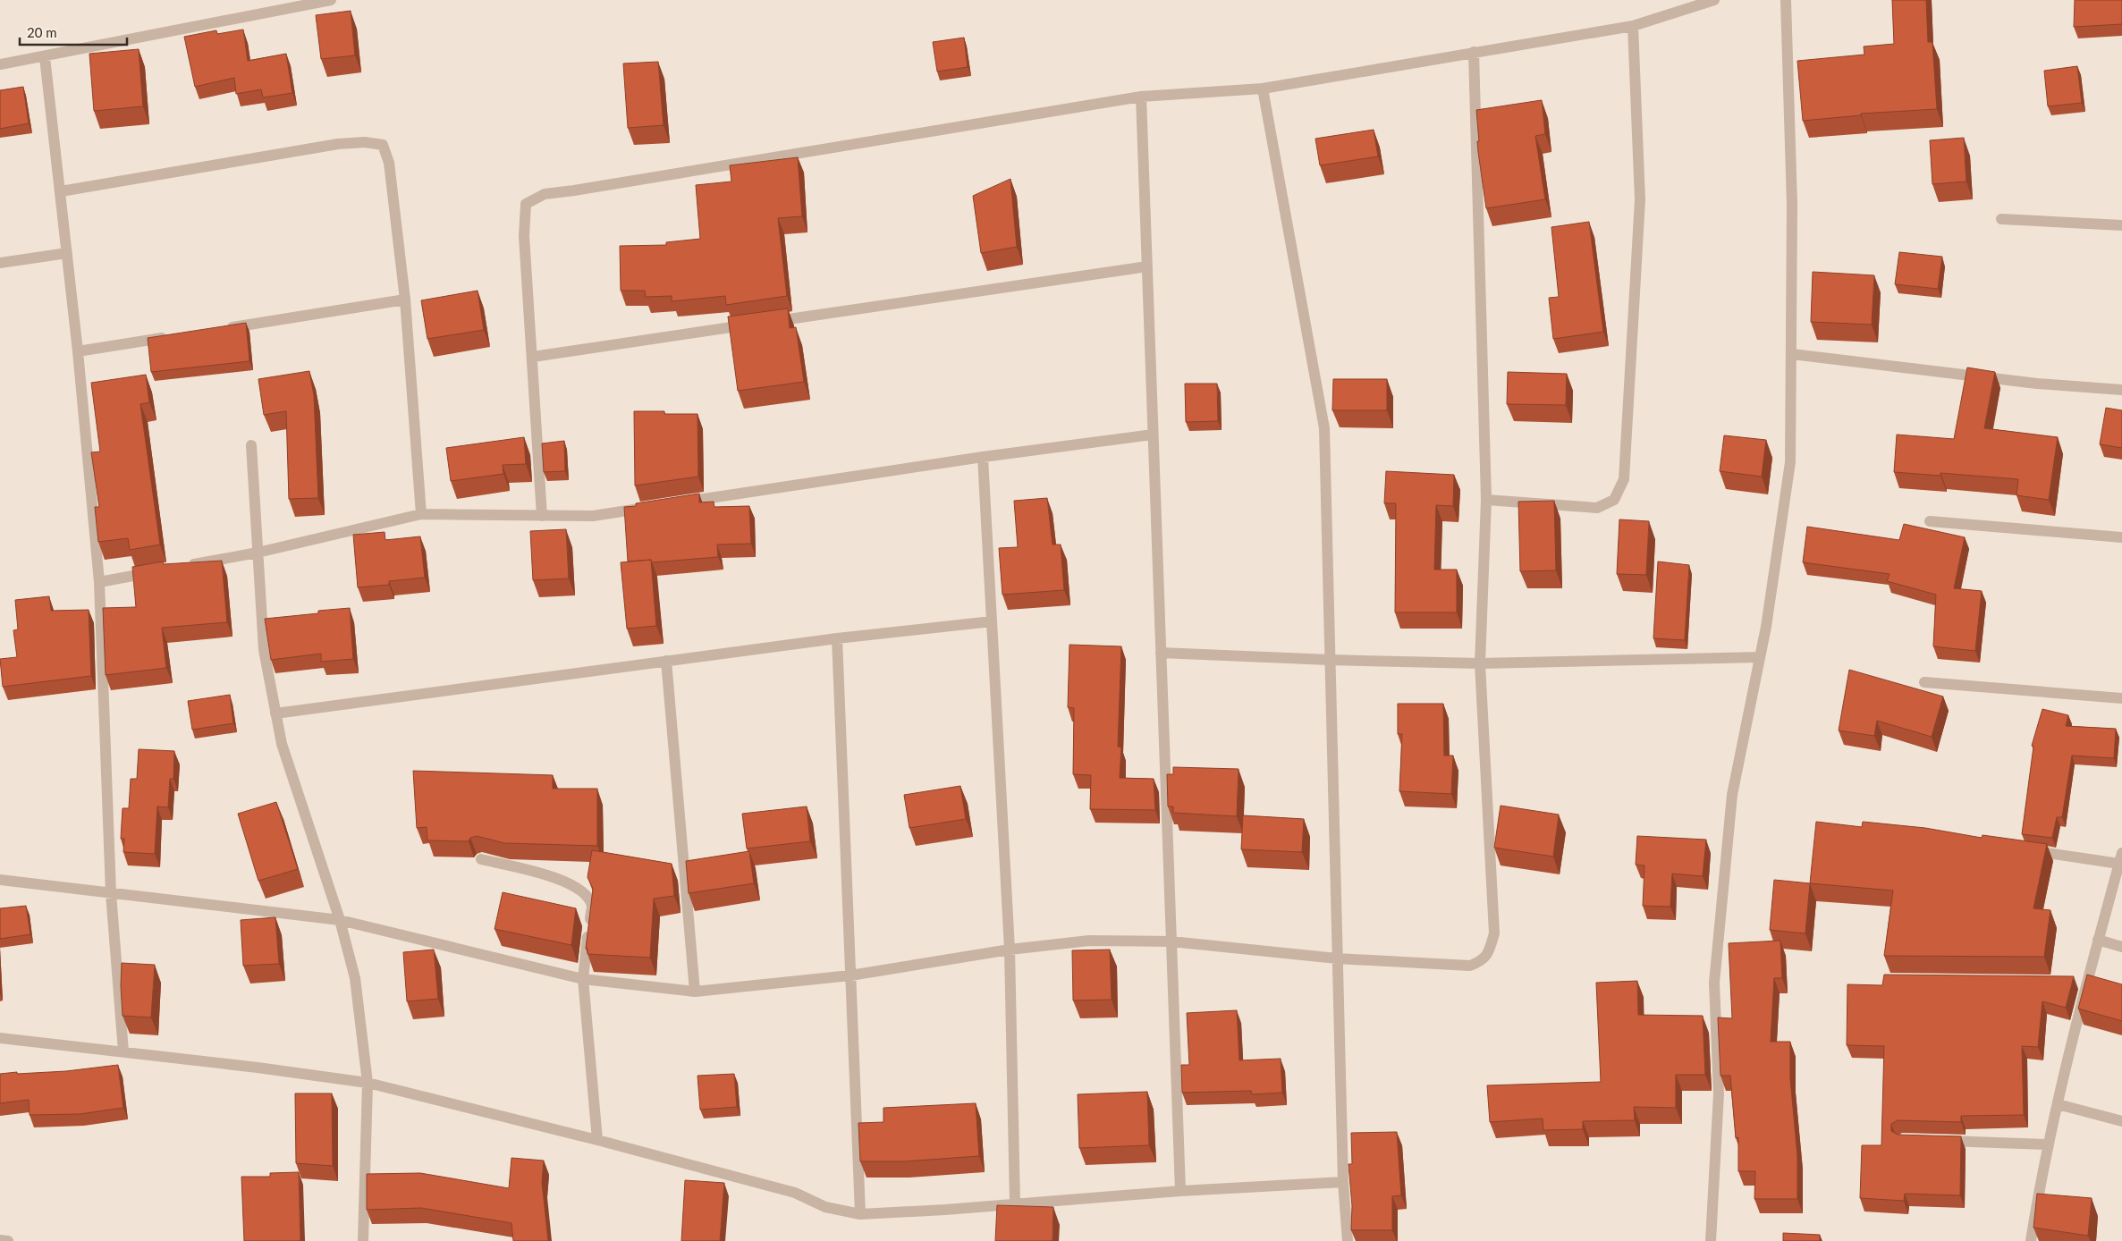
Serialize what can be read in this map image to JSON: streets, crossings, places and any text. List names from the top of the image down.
{
  "scale_bar": "20 m"
}
